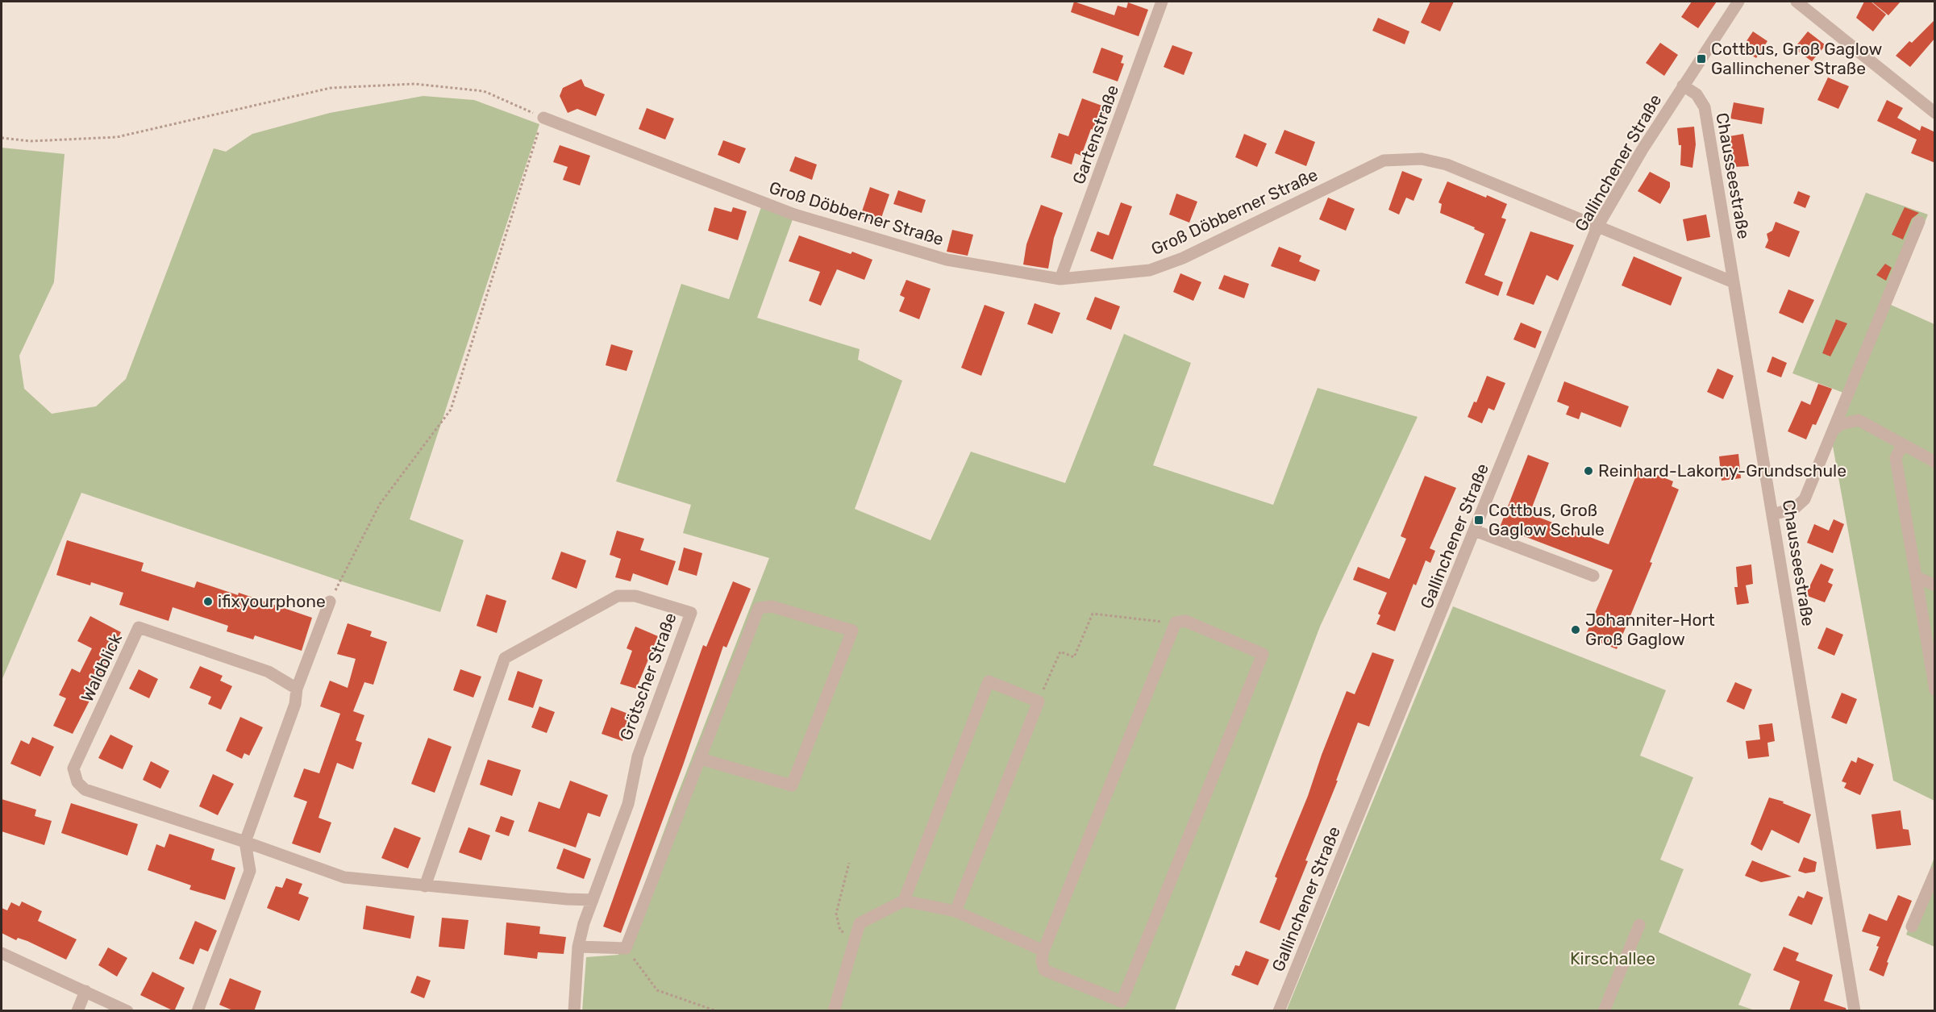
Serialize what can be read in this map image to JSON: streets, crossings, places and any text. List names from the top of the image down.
{
  "streets": {
    "street": [
      "Gartenstraße",
      "Gallinchener Straße",
      "Chausseestraße",
      "Groß Döbberner Straße",
      "Waldblick",
      "Grötscher Straße"
    ]
  },
  "crossings": [
    ["Gartenstraße", "Groß Döbberner Straße"],
    ["Gallinchener Straße", "Chausseestraße"],
    ["Gallinchener Straße", "Groß Döbberner Straße"],
    ["Chausseestraße", "Groß Döbberner Straße"],
    ["Waldblick", "Grötscher Straße"]
  ],
  "parks": ["Kirschallee"],
  "places": {
    "transit": ["Cottbus, Groß Gaglow Gallinchener Straße", "Cottbus, Groß Gaglow Schule"],
    "other": ["Reinhard-Lakomy-Grundschule", "ifixyourphone", "Johanniter-Hort Groß Gaglow"]
  }
}
